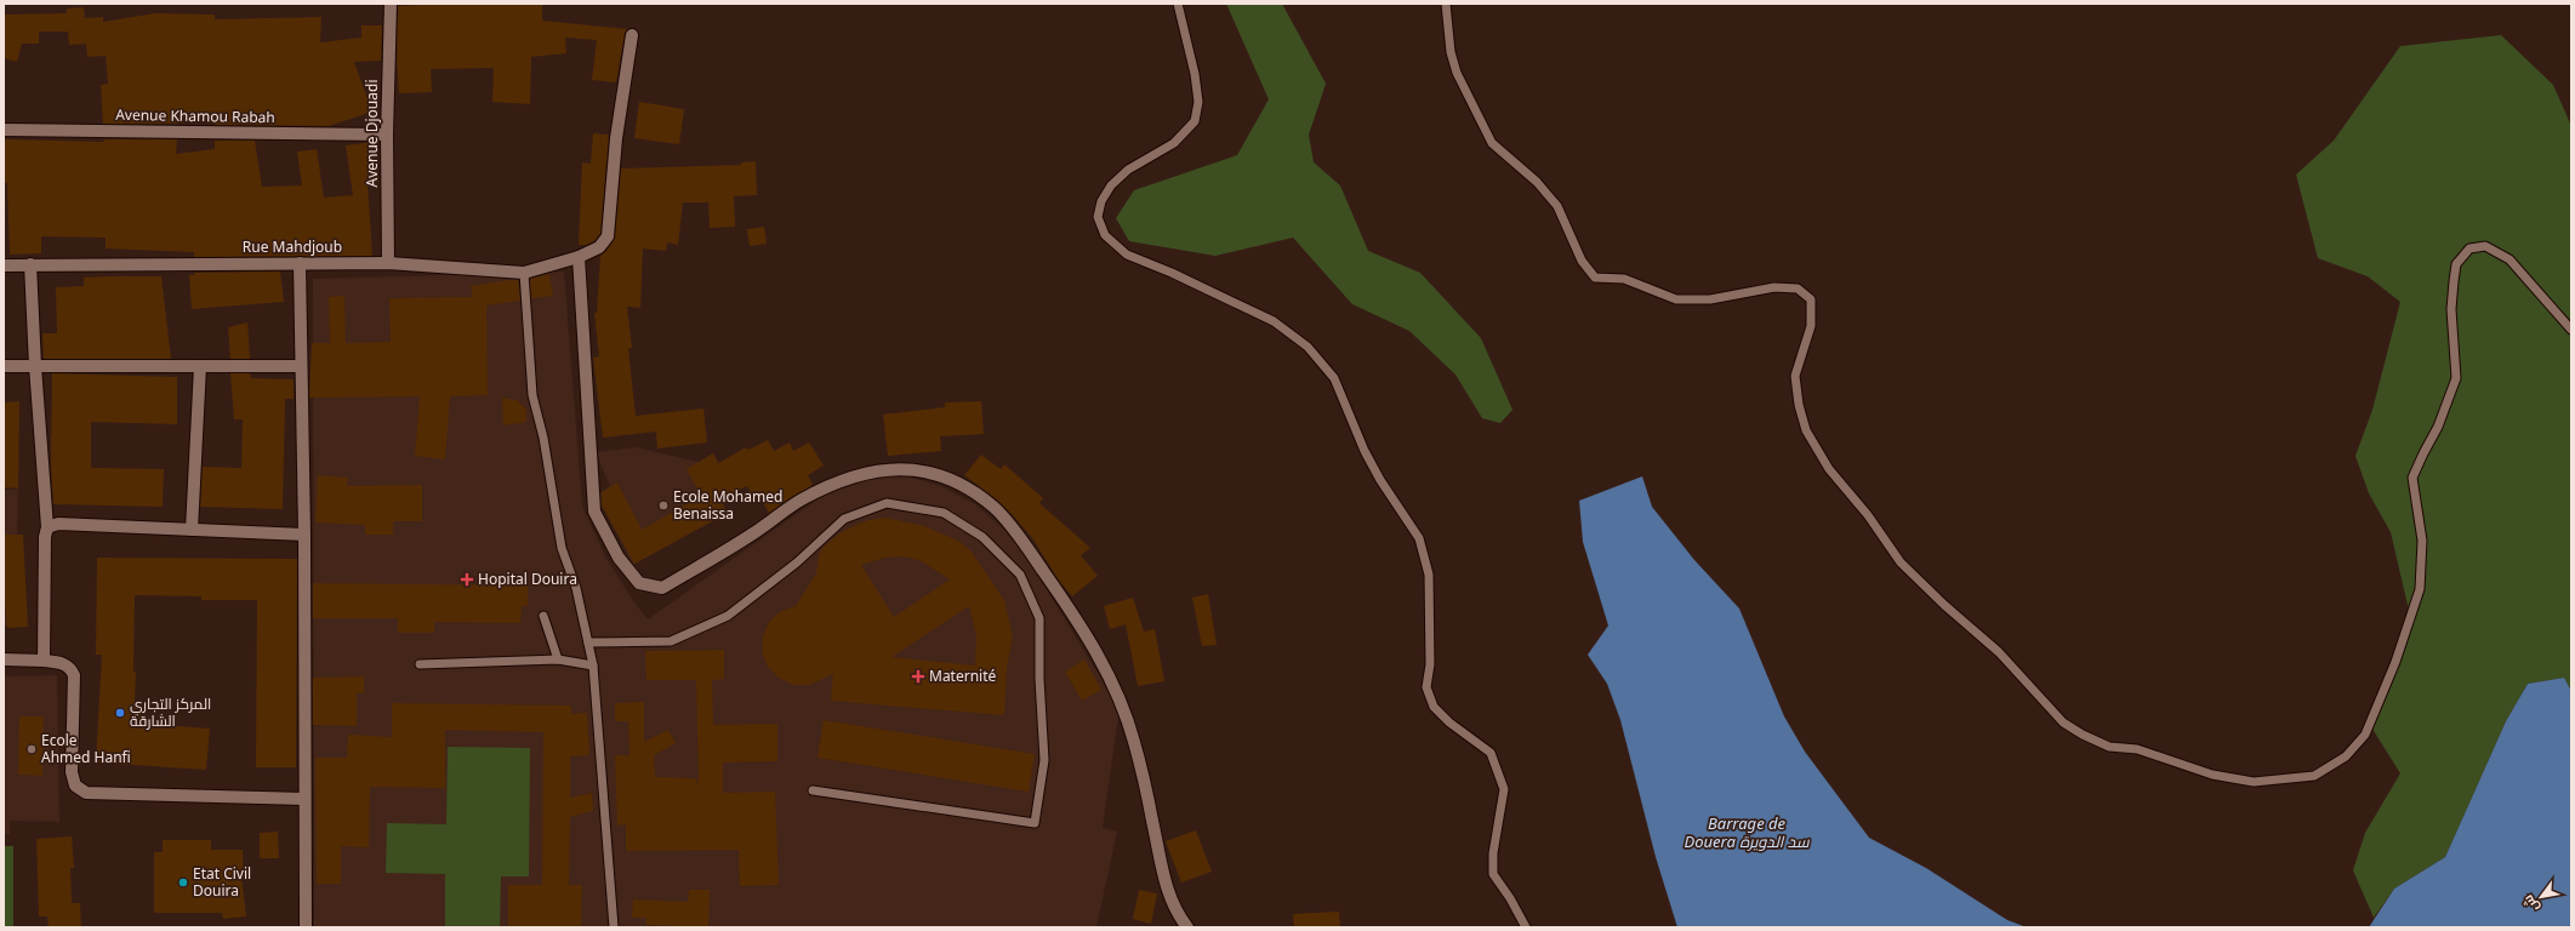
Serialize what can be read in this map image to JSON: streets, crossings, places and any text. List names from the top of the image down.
{
  "streets": {
    "street": ["Avenue Khamou Rabah", "Avenue Djouadi", "Rue Mahdjoub"]
  },
  "crossings": [
    ["Avenue Khamou Rabah", "Avenue Djouadi"],
    ["Avenue Djouadi", "Rue Mahdjoub"]
  ],
  "water": ["Barrage de Douera سد الدويرة"],
  "places": {
    "other": [
      "Ecole Mohamed Benaissa",
      "المركز التجاري الشارقة",
      "Ecole Ahmed Hanfi",
      "Etat Civil Douira"
    ],
    "health": ["Hopital Douira", "Maternité"]
  },
  "north": "bottom left"
}
